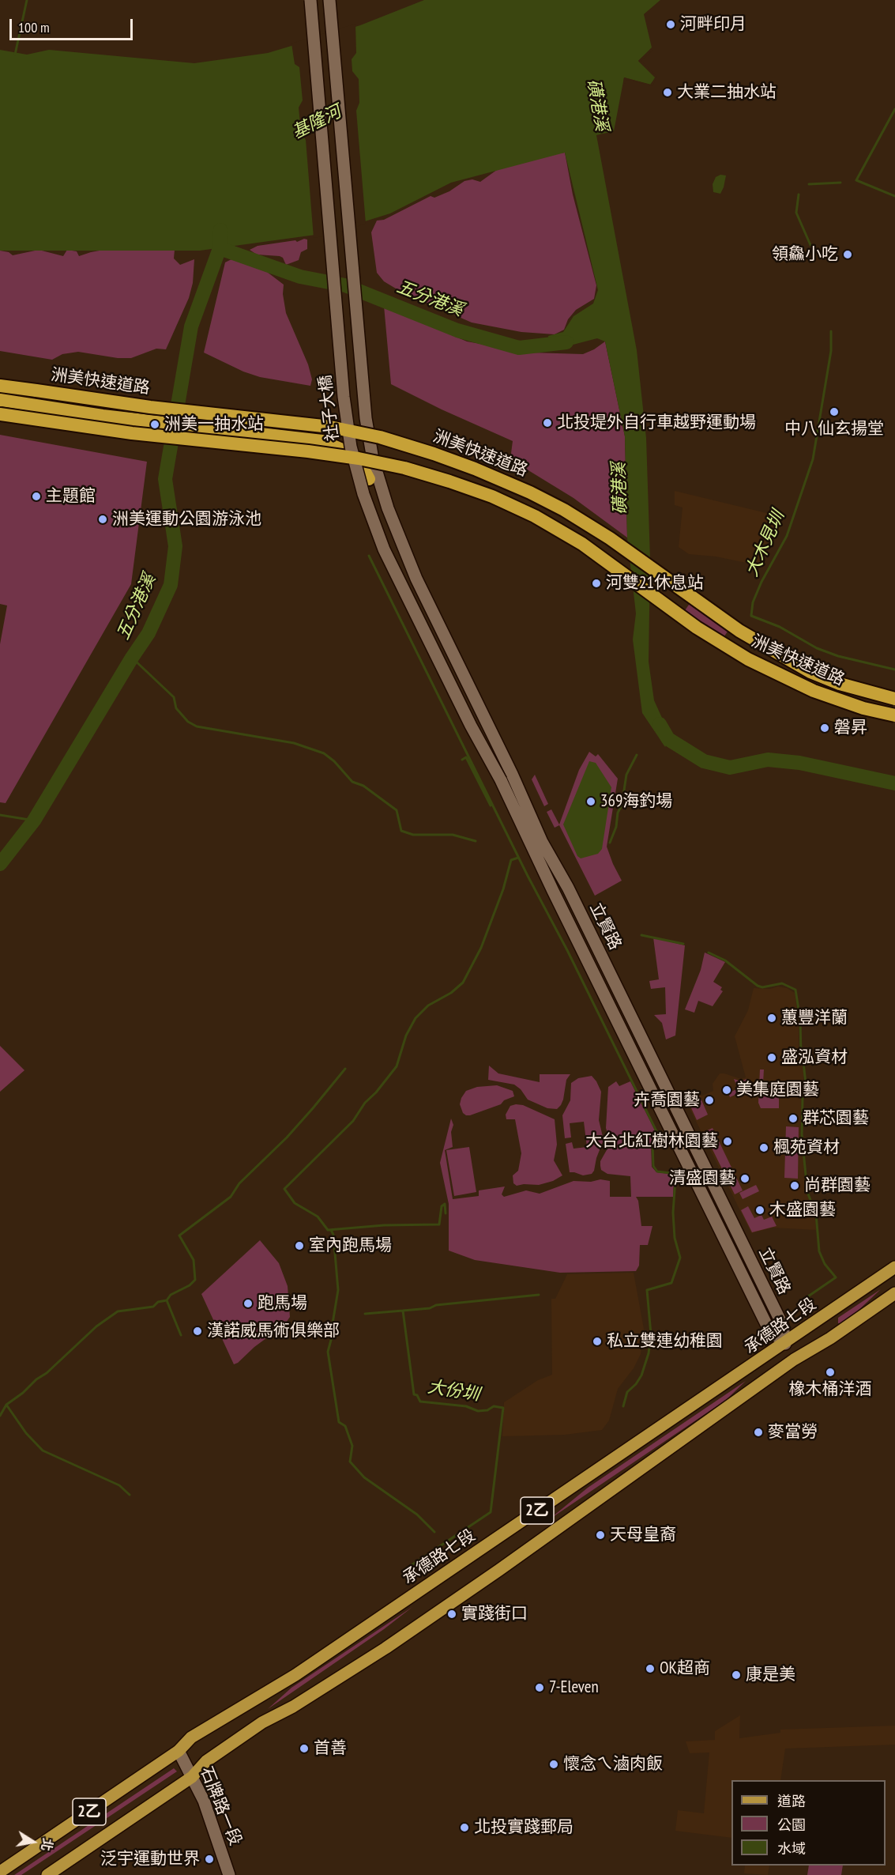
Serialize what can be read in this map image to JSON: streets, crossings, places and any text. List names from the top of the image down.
{
  "streets": {
    "highway": ["洲美快速道路"],
    "main road": ["承德路七段", "2乙"],
    "street": ["社子大橋", "立賢路", "石牌路一段"]
  },
  "crossings": [
    ["社子大橋", "立賢路"],
    ["立賢路", "承德路七段"],
    ["承德路七段", "石牌路一段"],
    ["2乙", "石牌路一段"]
  ],
  "water": [
    "磺港溪",
    "基隆河",
    "五分港溪",
    "大木見圳",
    "大份圳"
  ],
  "places": [
    "河畔印月",
    "大業二抽水站",
    "領鱻小吃",
    "中八仙玄揚堂",
    "北投堤外自行車越野運動場",
    "洲美一抽水站",
    "主題館",
    "洲美運動公園游泳池",
    "河雙21休息站",
    "磐昇",
    "369海釣場",
    "蕙豐洋蘭",
    "盛泓資材",
    "美集庭園藝",
    "卉喬園藝",
    "群芯園藝",
    "大台北紅樹林園藝",
    "楓苑資材",
    "清盛園藝",
    "尚群園藝",
    "木盛園藝",
    "室內跑馬場",
    "跑馬場",
    "漢諾威馬術俱樂部",
    "私立雙連幼稚園",
    "橡木桶洋酒",
    "麥當勞",
    "天母皇裔",
    "實踐街口",
    "OK超商",
    "康是美",
    "7-Eleven",
    "首善",
    "懷念ㄟ滷肉飯",
    "北投實踐郵局",
    "泛宇運動世界"
  ],
  "legend": ["道路", "公園", "水域"],
  "scale_bar": "100 m",
  "north": "right"
}
